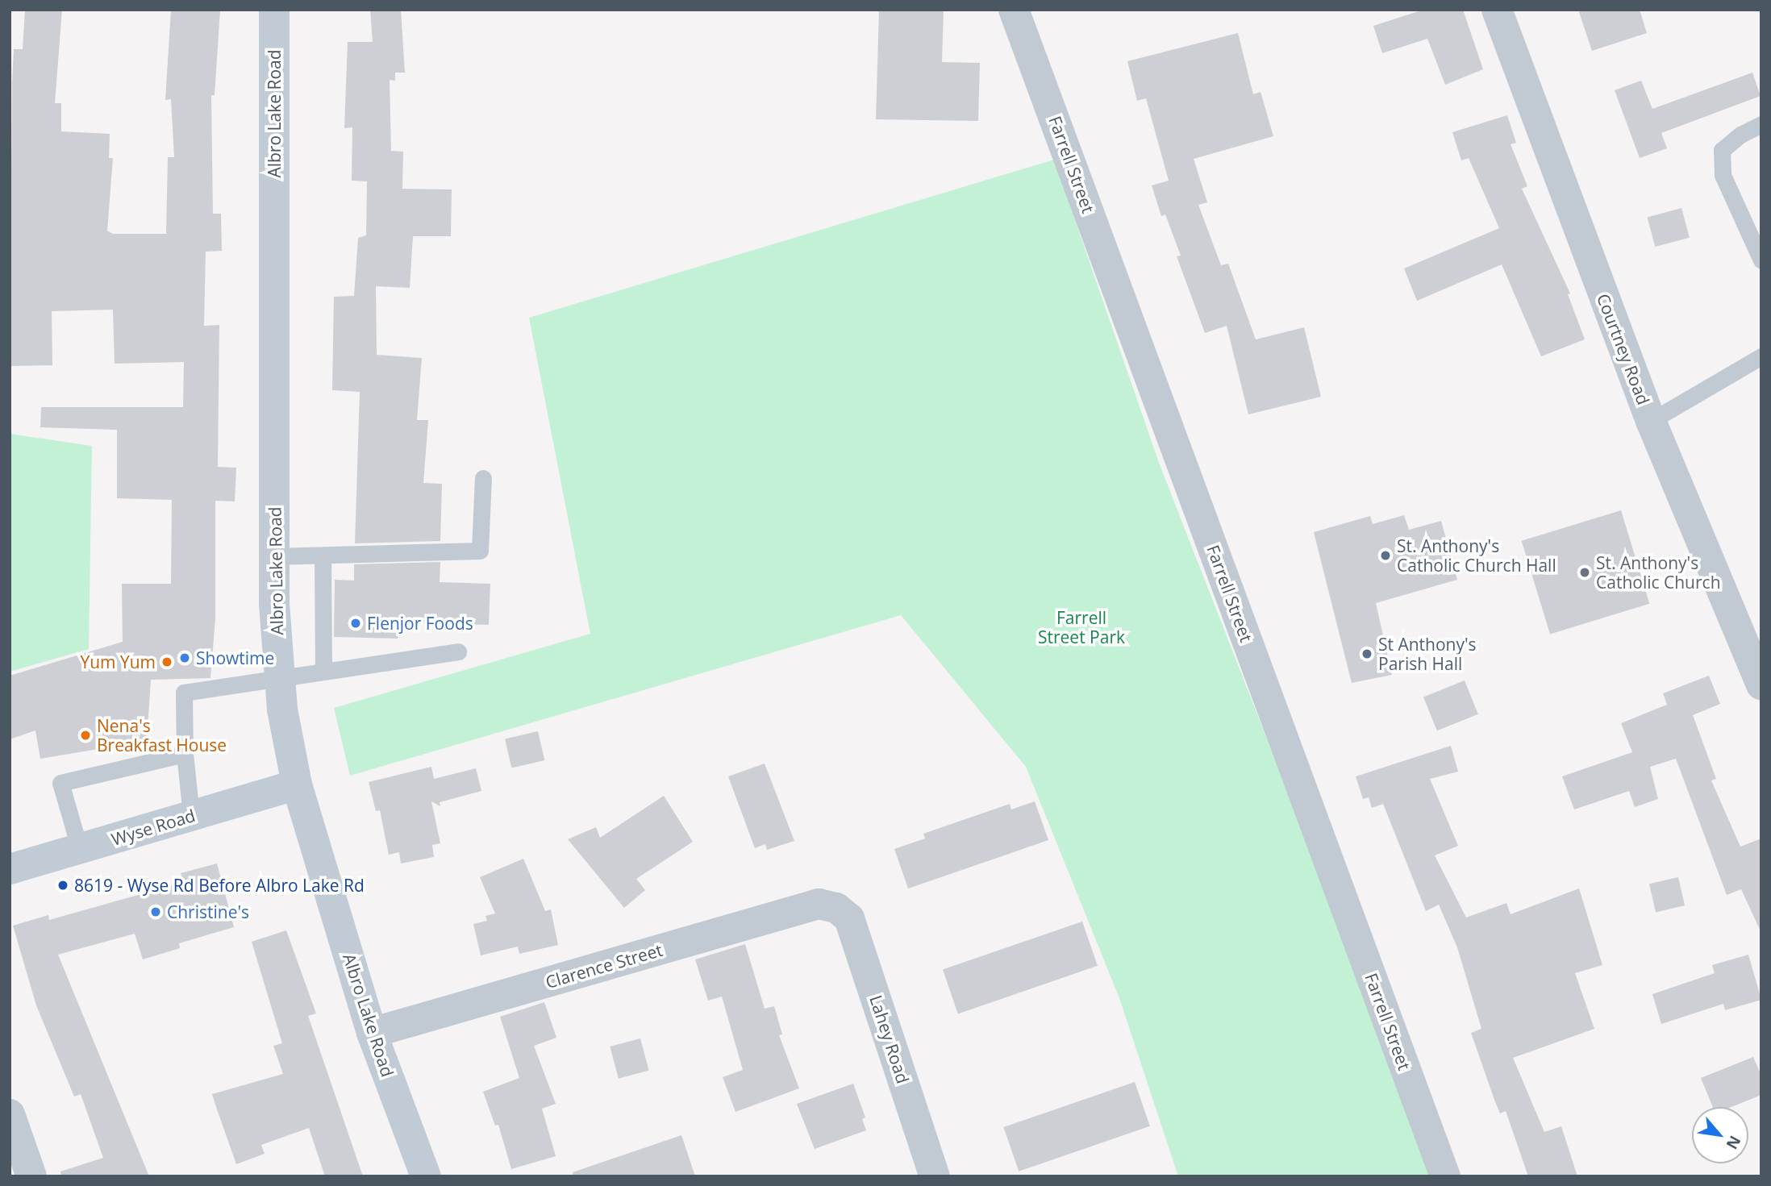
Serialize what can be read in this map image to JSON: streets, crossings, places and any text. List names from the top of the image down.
{
  "streets": {
    "main road": ["Albro Lake Road", "Wyse Road"],
    "street": [
      "Farrell Street",
      "Courtney Road",
      "Clarence Street",
      "Lahey Road"
    ]
  },
  "crossings": [
    ["Albro Lake Road", "Wyse Road"],
    ["Albro Lake Road", "Clarence Street"],
    ["Clarence Street", "Lahey Road"]
  ],
  "parks": ["Farrell Street Park"],
  "places": [
    "St. Anthony's Catholic Church Hall",
    "St. Anthony's Catholic Church",
    "Flenjor Foods",
    "St Anthony's Parish Hall",
    "Showtime",
    "Yum Yum",
    "Nena's Breakfast House",
    "8619 - Wyse Rd Before Albro Lake Rd",
    "Christine's"
  ],
  "north": "bottom right"
}
